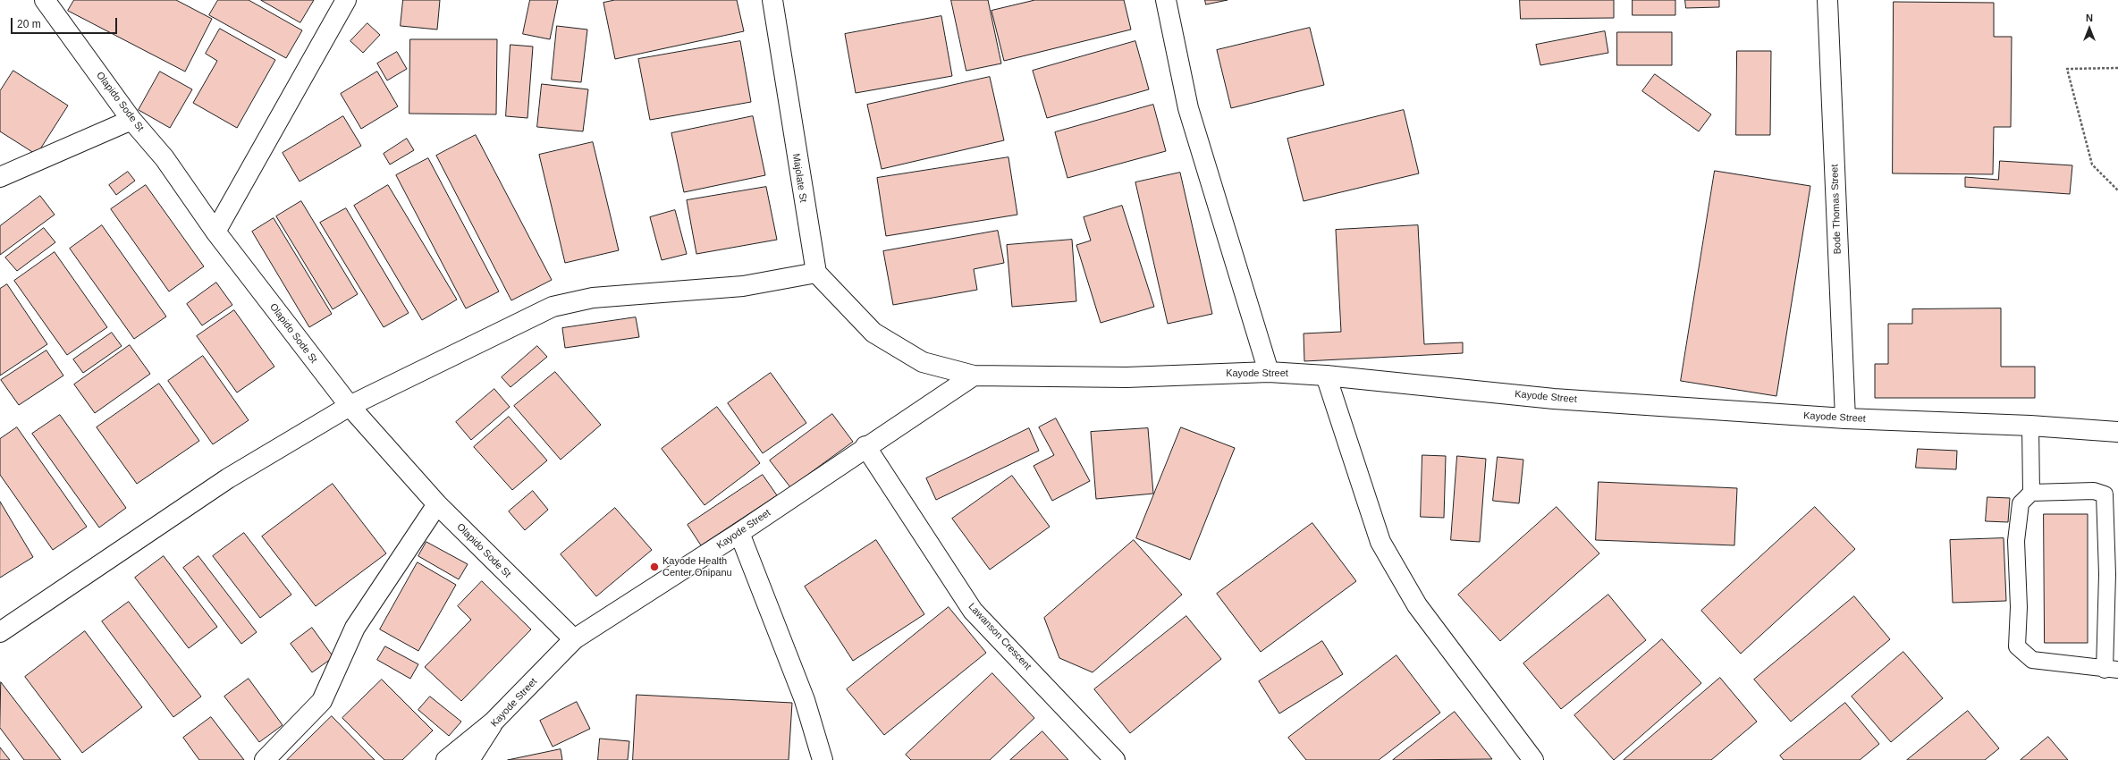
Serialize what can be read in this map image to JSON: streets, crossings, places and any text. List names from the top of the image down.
{
  "streets": {
    "street": [
      "Olapido Sode St",
      "Majolate St",
      "Bode Thomas Street",
      "Kayode Street",
      "Lawanson Crescent"
    ]
  },
  "crossings": [
    ["Olapido Sode St", "Kayode Street"],
    ["Majolate St", "Kayode Street"],
    ["Bode Thomas Street", "Kayode Street"],
    ["Kayode Street", "Lawanson Crescent"]
  ],
  "places": ["Kayode Health Center Onipanu"],
  "scale_bar": "20 m",
  "north": "top"
}
